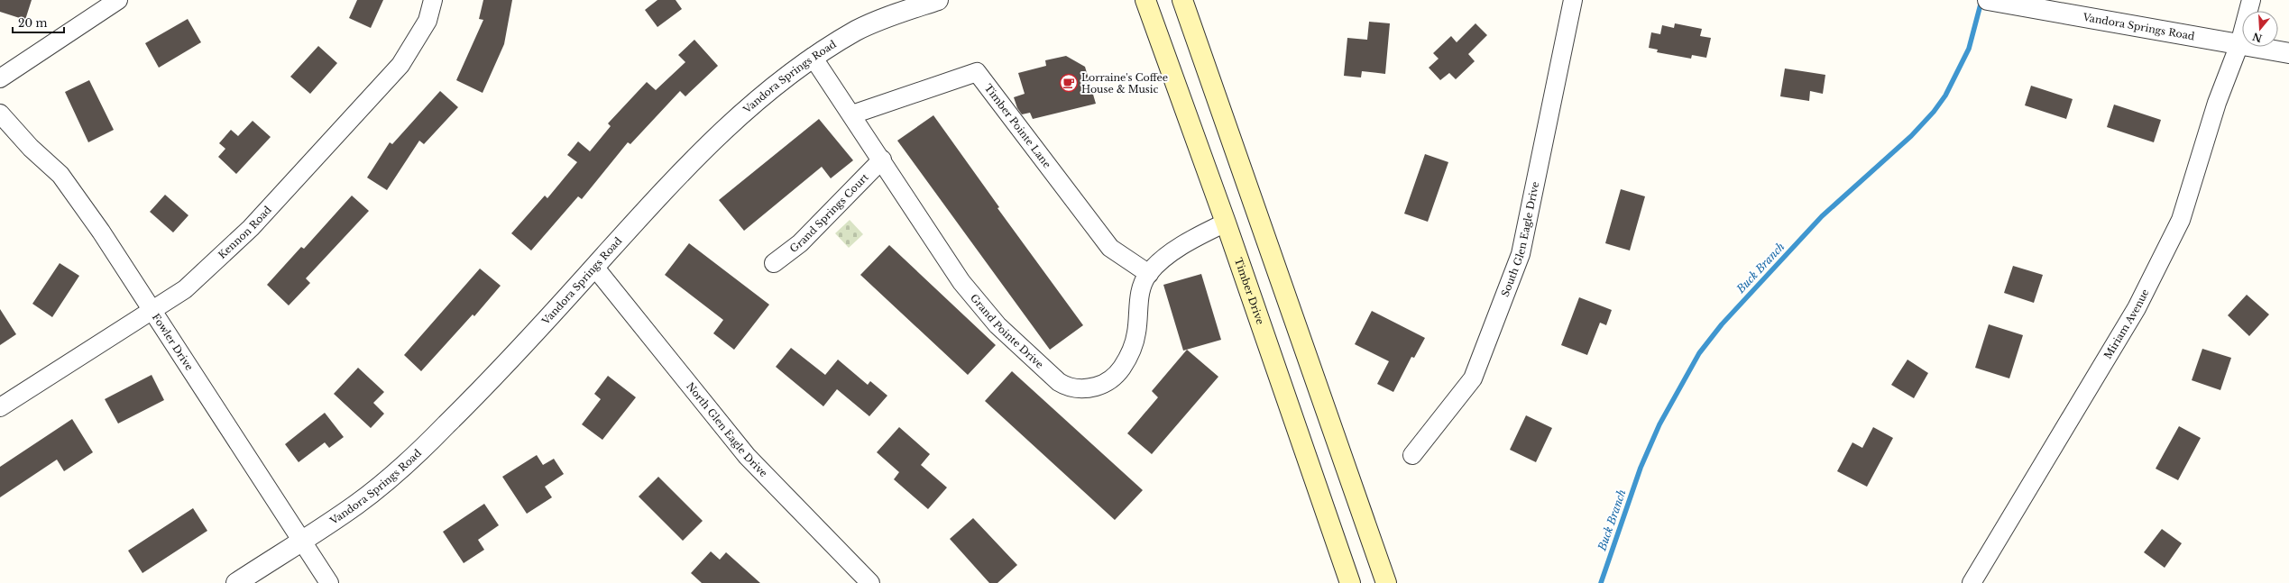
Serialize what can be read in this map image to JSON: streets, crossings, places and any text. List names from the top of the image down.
{
  "streets": {
    "main road": ["Timber Drive"],
    "street": [
      "Vandora Springs Road",
      "Timber Pointe Lane",
      "Grand Springs Court",
      "Kennon Road",
      "South Glen Eagle Drive",
      "Miriam Avenue",
      "Grand Pointe Drive",
      "Fowler Drive",
      "North Glen Eagle Drive"
    ]
  },
  "crossings": [
    ["Vandora Springs Road", "Miriam Avenue"],
    ["Vandora Springs Road", "Grand Pointe Drive"],
    ["Vandora Springs Road", "Fowler Drive"],
    ["Vandora Springs Road", "North Glen Eagle Drive"],
    ["Timber Pointe Lane", "Grand Pointe Drive"],
    ["Grand Springs Court", "Grand Pointe Drive"],
    ["Kennon Road", "Fowler Drive"],
    ["Timber Drive", "Grand Pointe Drive"]
  ],
  "water": ["Buck Branch"],
  "places": {
    "cafe": ["Lorraine's Coffee House & Music"]
  },
  "scale_bar": "20 m",
  "north": "bottom"
}
